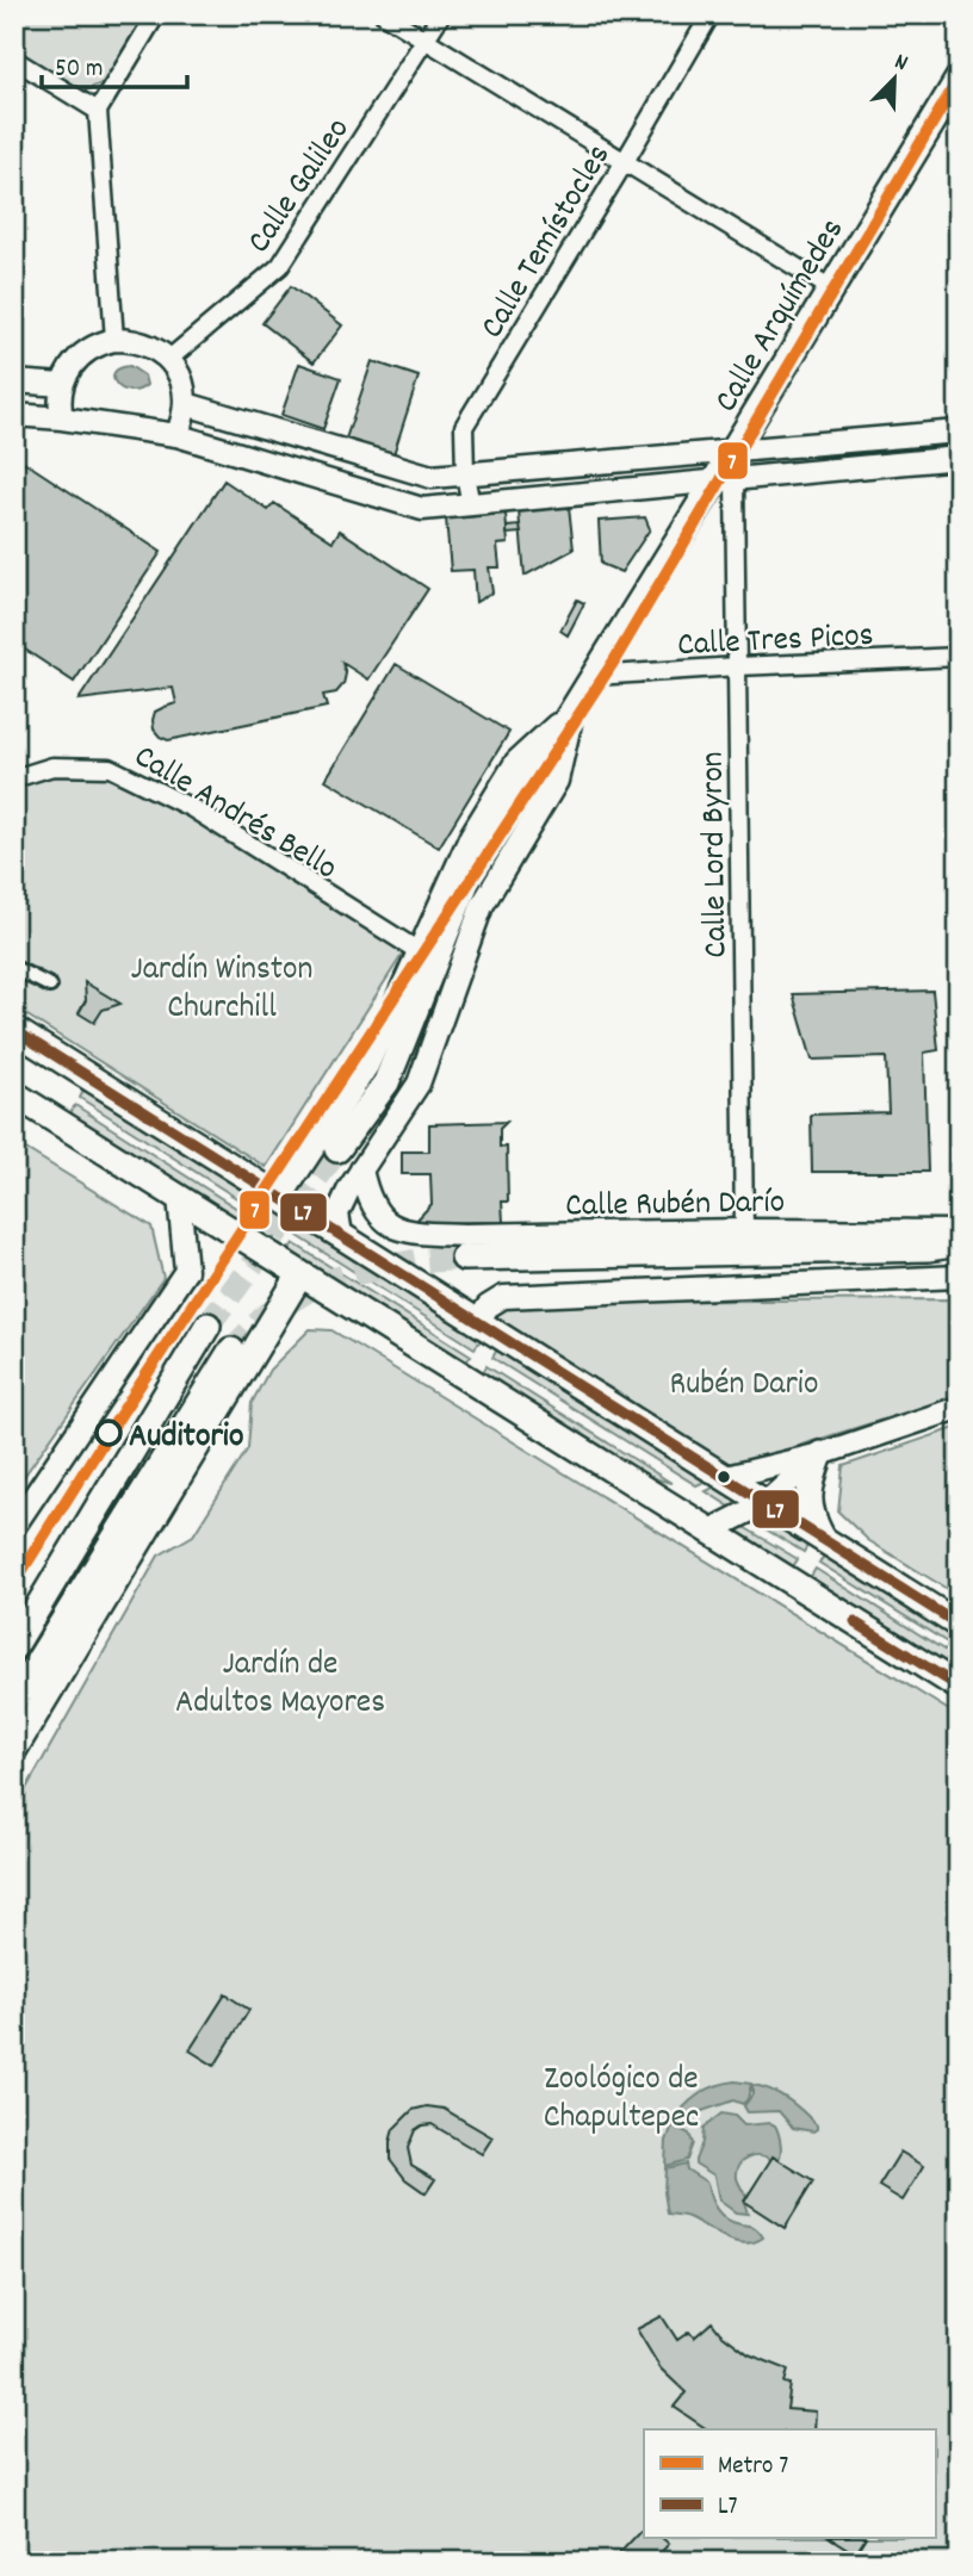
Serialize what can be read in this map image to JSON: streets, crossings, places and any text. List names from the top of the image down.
{
  "streets": {
    "main road": ["Calle Arquímedes"],
    "street": [
      "Calle Galileo",
      "Calle Temístocles",
      "Calle Tres Picos",
      "Calle Andrés Bello",
      "Calle Lord Byron",
      "Calle Rubén Darío"
    ]
  },
  "crossings": [
    ["Calle Arquímedes", "Calle Tres Picos"],
    ["Calle Arquímedes", "Calle Andrés Bello"],
    ["Calle Arquímedes", "Calle Lord Byron"],
    ["Calle Arquímedes", "Calle Rubén Darío"],
    ["Calle Tres Picos", "Calle Lord Byron"],
    ["Calle Lord Byron", "Calle Rubén Darío"]
  ],
  "parks": [
    "Jardín Winston Churchill",
    "Rubén Dario",
    "Jardín de Adultos Mayores",
    "Zoológico de Chapultepec"
  ],
  "places": ["Auditorio"],
  "lines": ["metro line 7", "transit line L7"],
  "legend": ["Metro 7", "L7"],
  "scale_bar": "50 m",
  "north": "top right"
}
